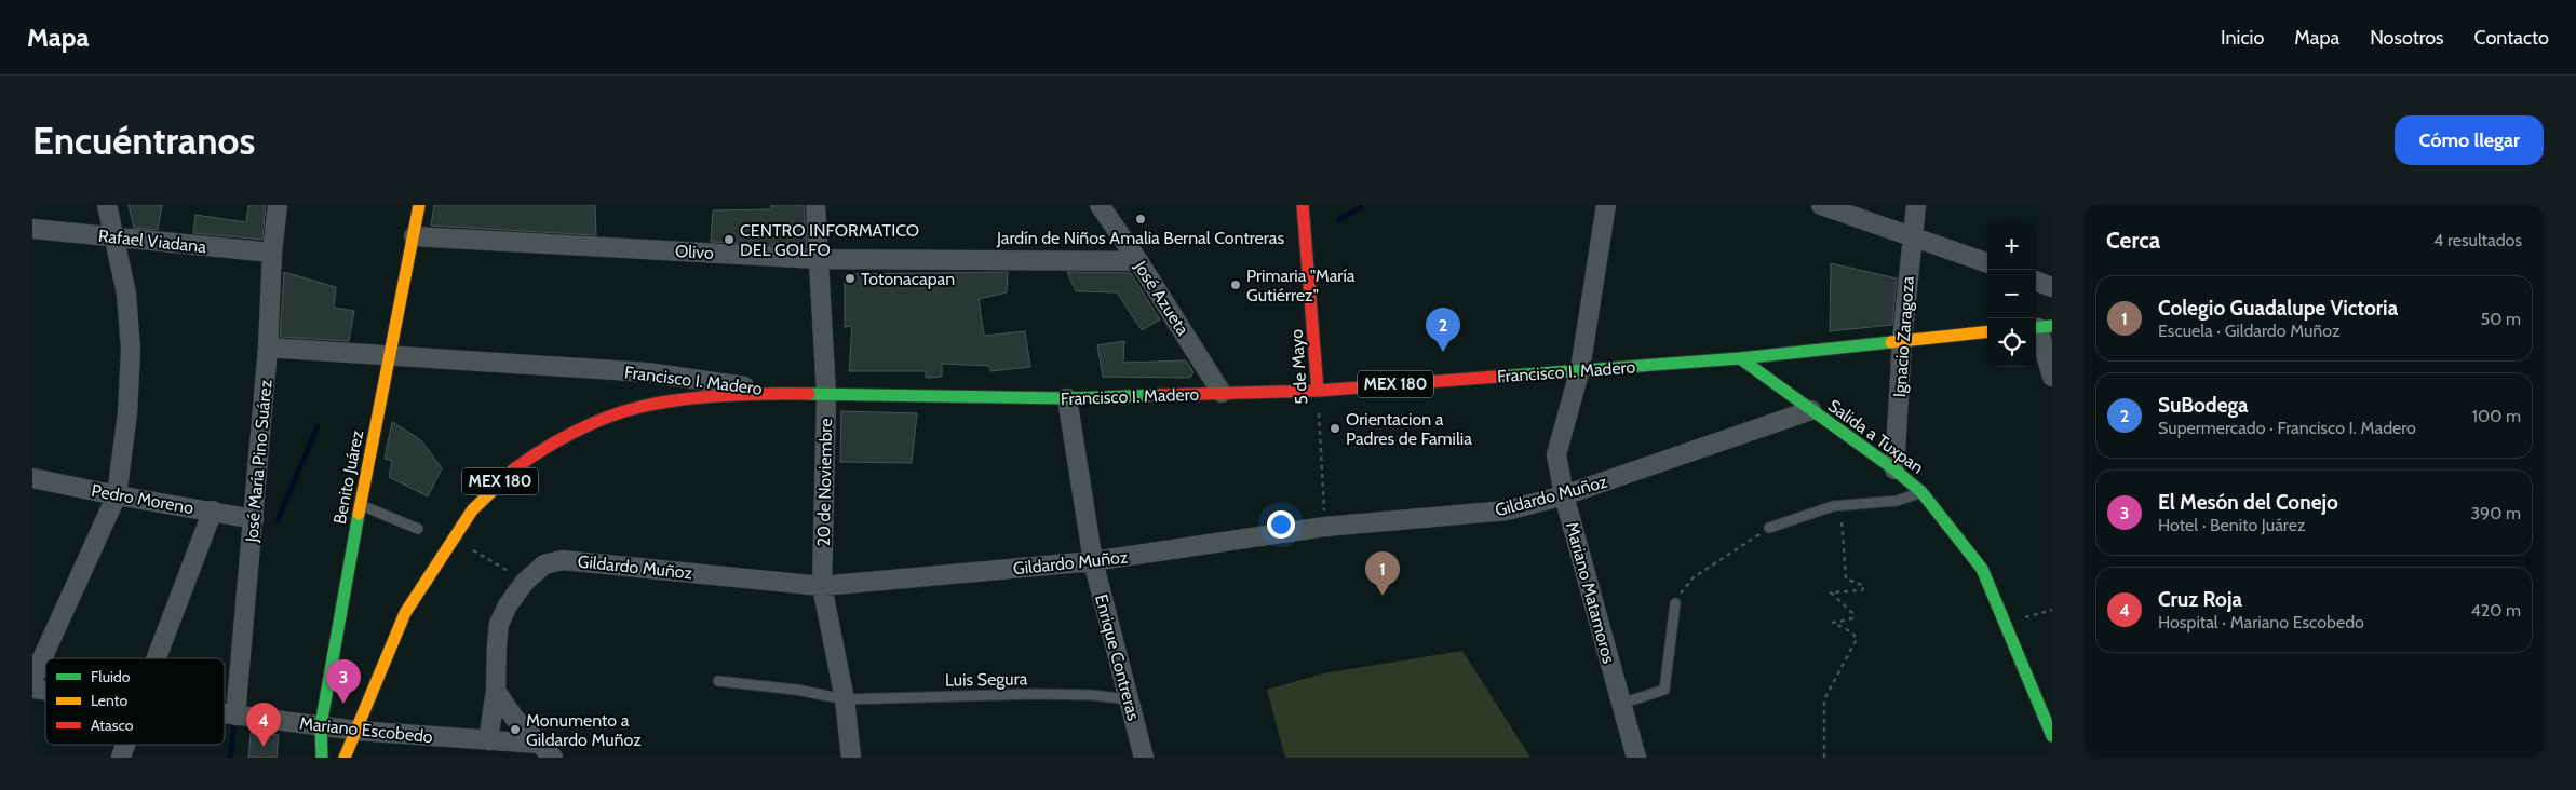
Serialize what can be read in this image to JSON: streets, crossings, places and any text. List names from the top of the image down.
{
  "streets": {
    "main road": [
      "5 de Mayo",
      "Francisco I. Madero",
      "MEX 180",
      "Salida a Tuxpan",
      "Benito Juárez"
    ],
    "street": [
      "Rafael Viadana",
      "Olivo",
      "José Azueta",
      "Ignacio Zaragoza",
      "José María Pino Suárez",
      "20 de Noviembre",
      "Gildardo Muñoz",
      "Pedro Moreno",
      "Mariano Matamoros",
      "Enrique Contreras",
      "Mariano Escobedo"
    ],
    "lane": ["Luis Segura"]
  },
  "crossings": [
    ["Rafael Viadana", "José María Pino Suárez"],
    ["Olivo", "José Azueta"],
    ["Olivo", "Benito Juárez"],
    ["Olivo", "20 de Noviembre"],
    ["José Azueta", "Francisco I. Madero"],
    ["Ignacio Zaragoza", "Francisco I. Madero"],
    ["Ignacio Zaragoza", "Salida a Tuxpan"],
    ["5 de Mayo", "Francisco I. Madero"],
    ["5 de Mayo", "Gildardo Muñoz"],
    ["Francisco I. Madero", "MEX 180"],
    ["Francisco I. Madero", "Salida a Tuxpan"],
    ["Francisco I. Madero", "José María Pino Suárez"],
    ["Francisco I. Madero", "Benito Juárez"],
    ["Francisco I. Madero", "20 de Noviembre"],
    ["Francisco I. Madero", "Mariano Matamoros"],
    ["Francisco I. Madero", "Enrique Contreras"],
    ["MEX 180", "Mariano Escobedo"],
    ["Salida a Tuxpan", "Gildardo Muñoz"],
    ["José María Pino Suárez", "Pedro Moreno"],
    ["José María Pino Suárez", "Mariano Escobedo"],
    ["Benito Juárez", "Mariano Escobedo"],
    ["20 de Noviembre", "Gildardo Muñoz"],
    ["20 de Noviembre", "Luis Segura"],
    ["Gildardo Muñoz", "Mariano Matamoros"],
    ["Gildardo Muñoz", "Enrique Contreras"],
    ["Gildardo Muñoz", "Mariano Escobedo"],
    ["Enrique Contreras", "Luis Segura"]
  ],
  "places": [
    "Jardín de Niños Amalia Bernal Contreras",
    "CENTRO INFORMATICO DEL GOLFO",
    "Totonacapan",
    "Primaria \"María Gutiérrez\"",
    "Orientacion a Padres de Familia",
    "Monumento a Gildardo Muñoz"
  ],
  "legend": ["Fluido", "Lento", "Atasco"],
  "page": {
    "header": "Mapa",
    "nav": [
      "Inicio",
      "Mapa",
      "Nosotros",
      "Contacto"
    ],
    "buttons": "Cómo llegar",
    "title": "Encuéntranos",
    "heading": ["Cerca", "4 resultados"],
    "map_buttons": ["+", "−"],
    "list": [
      {
        "mark": "1",
        "name": "Colegio Guadalupe Victoria",
        "note": "Escuela · Gildardo Muñoz",
        "value": "50 m"
      },
      {
        "mark": "2",
        "name": "SuBodega",
        "note": "Supermercado · Francisco I. Madero",
        "value": "100 m"
      },
      {
        "mark": "3",
        "name": "El Mesón del Conejo",
        "note": "Hotel · Benito Juárez",
        "value": "390 m"
      },
      {
        "mark": "4",
        "name": "Cruz Roja",
        "note": "Hospital · Mariano Escobedo",
        "value": "420 m"
      }
    ],
    "pins": [
      "2",
      "1",
      "3",
      "4"
    ]
  }
}
